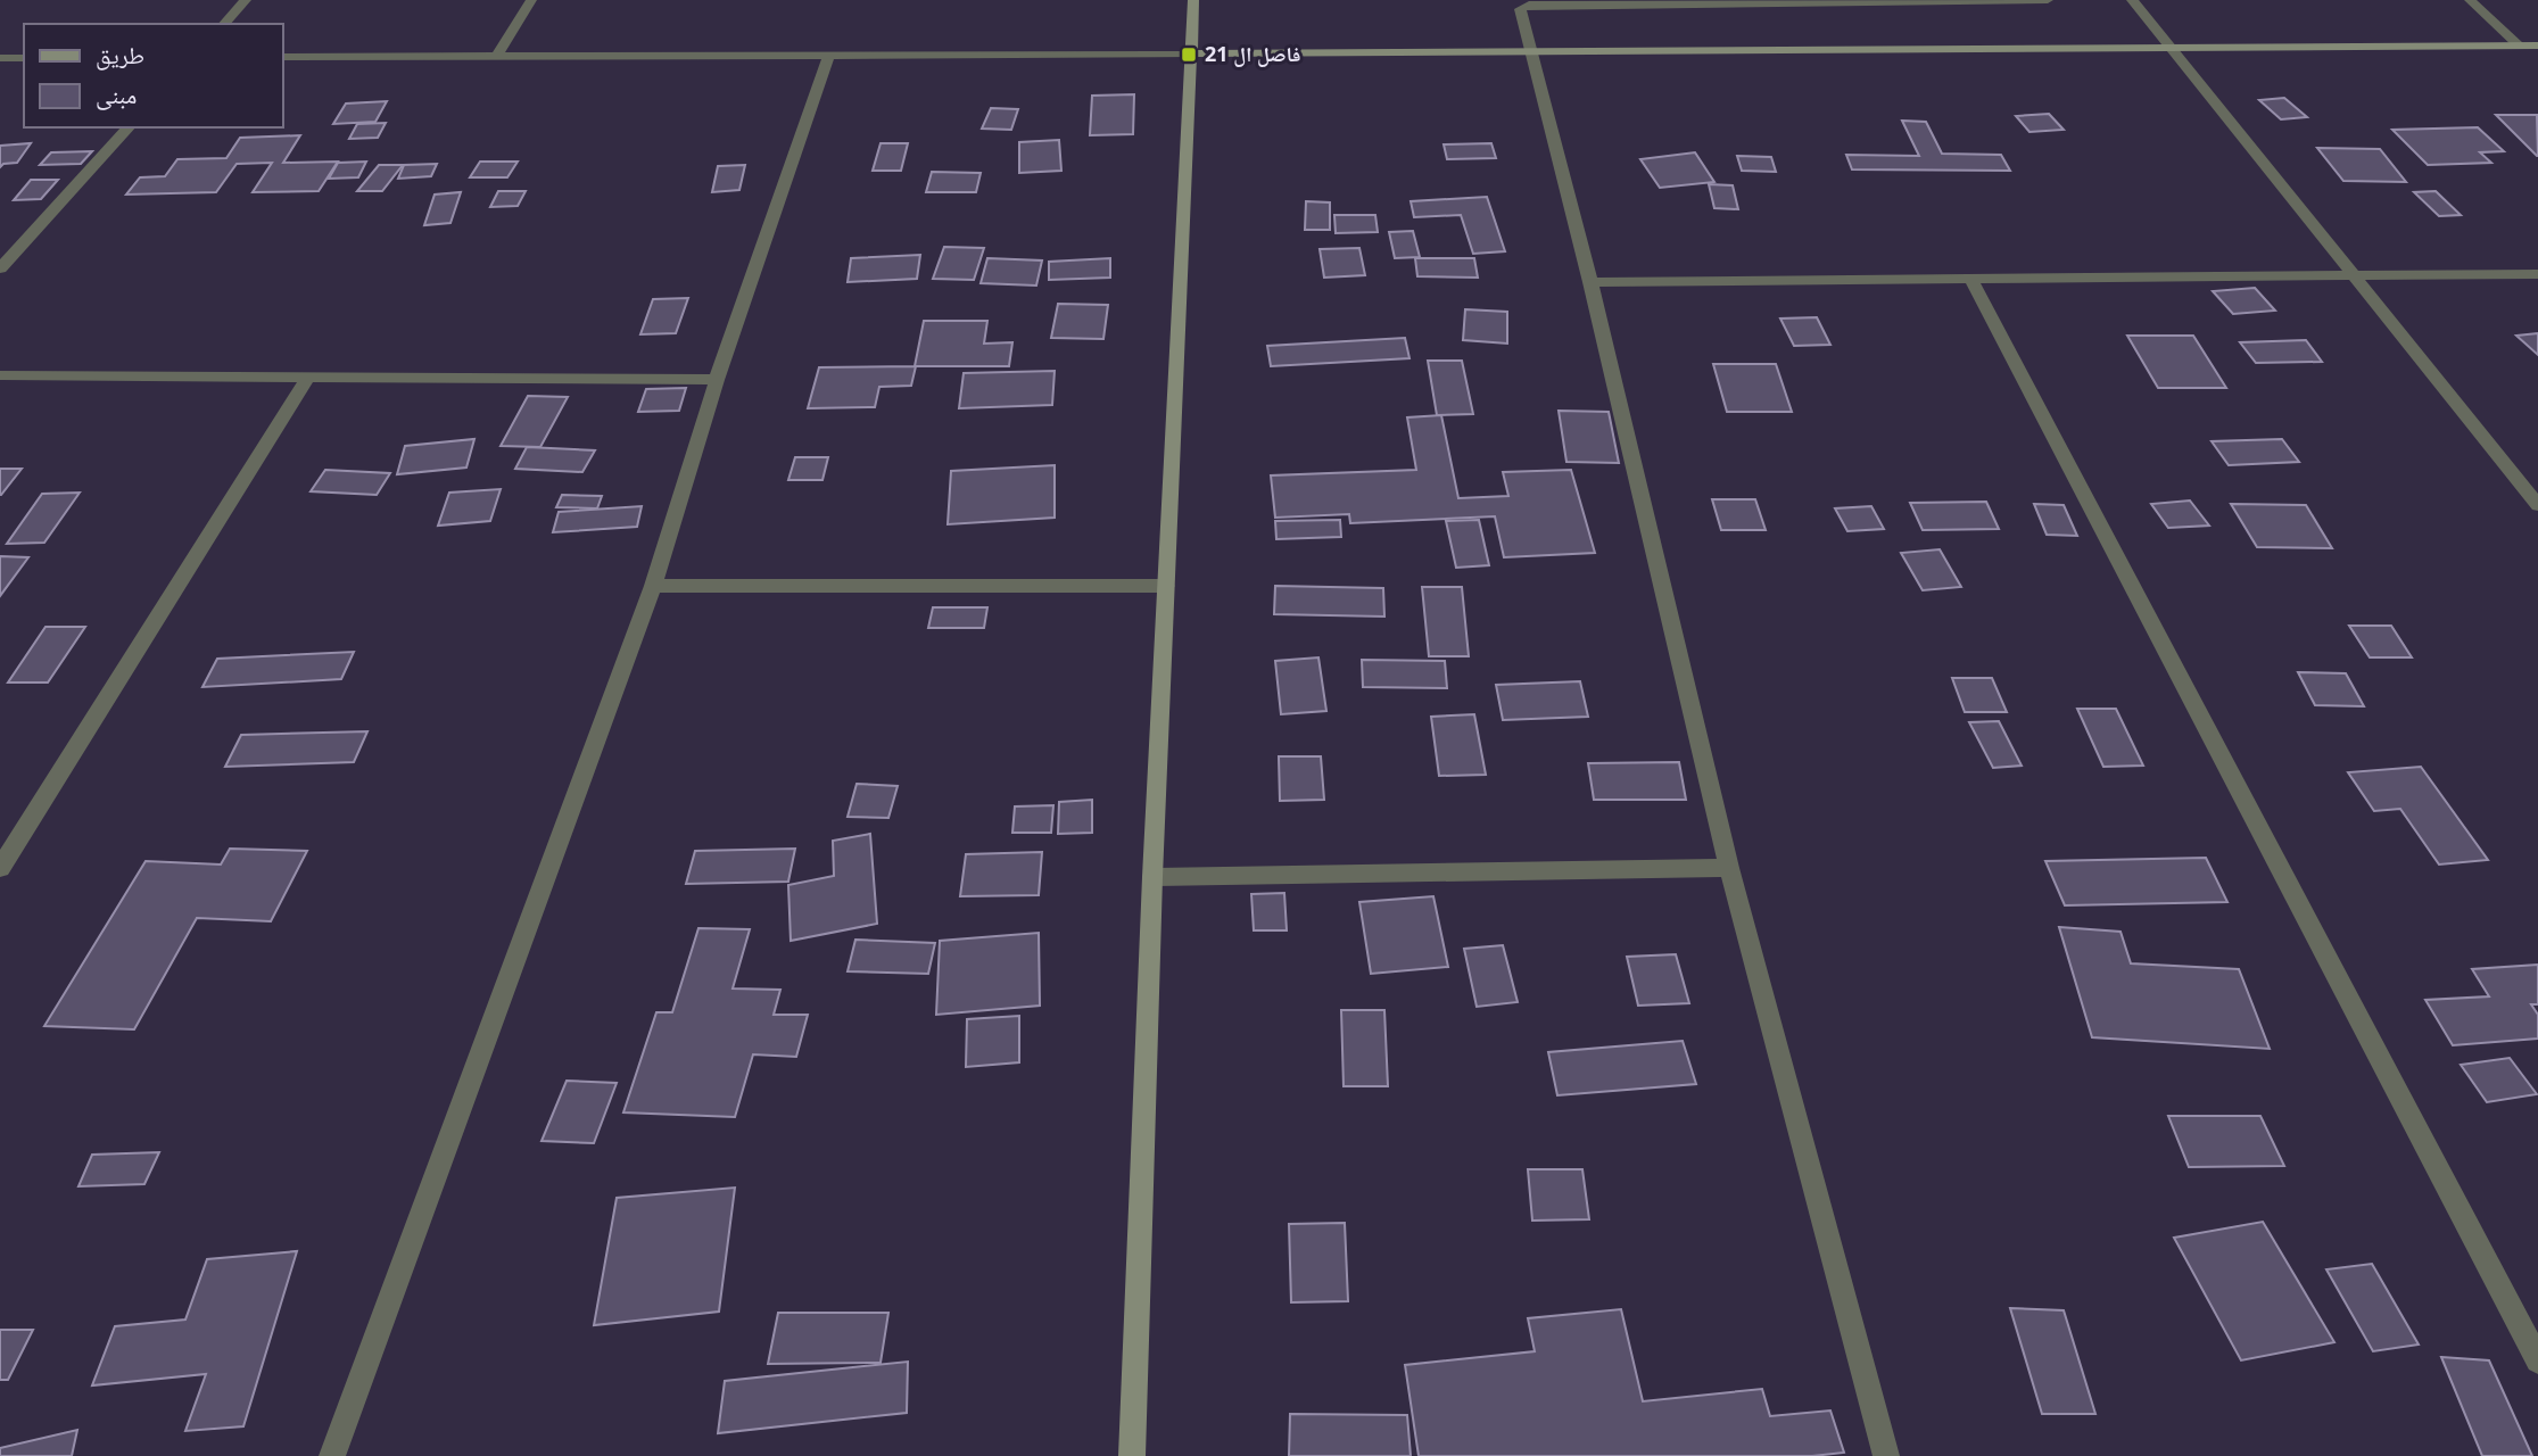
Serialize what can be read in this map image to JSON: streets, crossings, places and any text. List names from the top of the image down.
{
  "places": {
    "transit": ["فاصل ال 21"]
  },
  "legend": ["طريق", "مبنى"]
}
